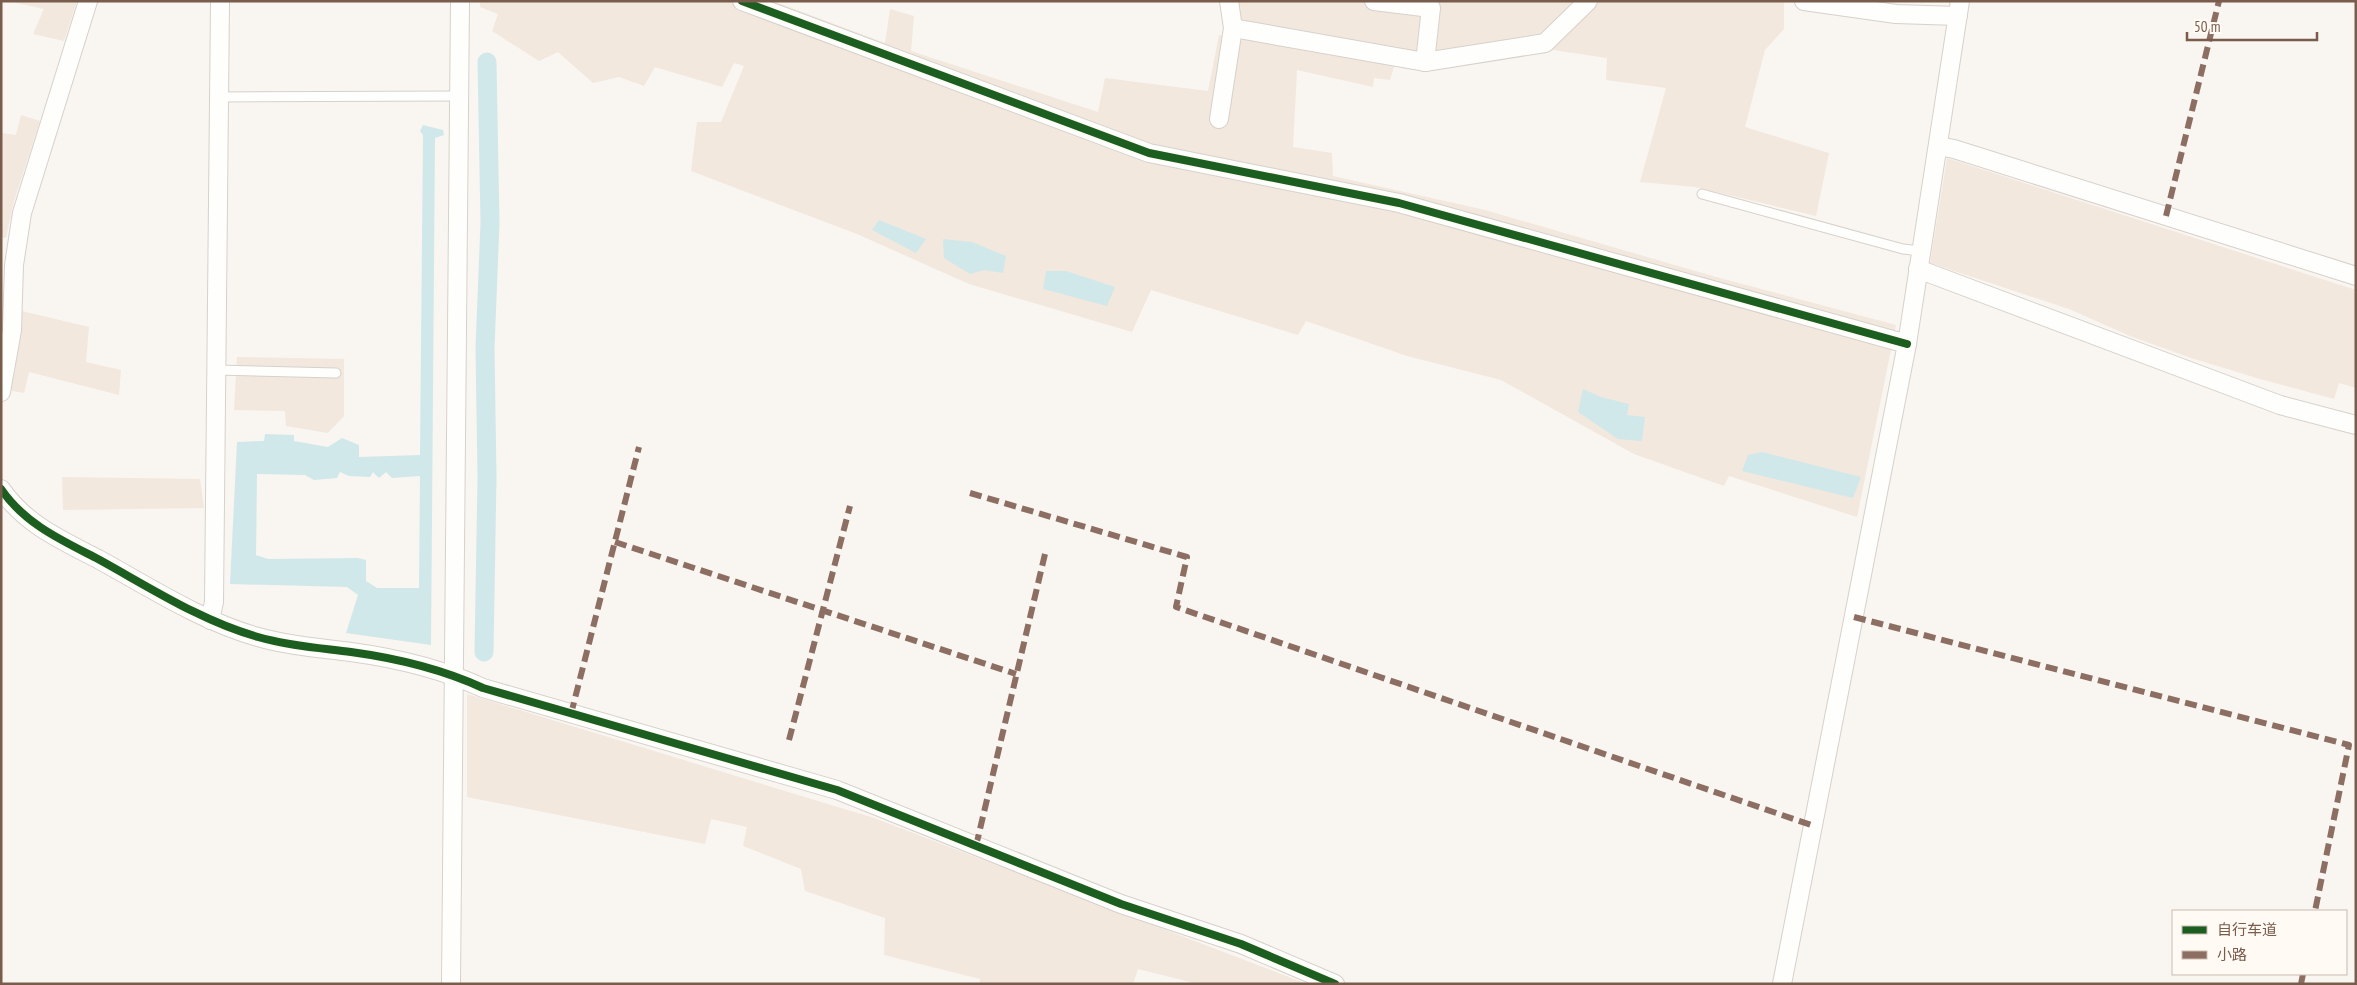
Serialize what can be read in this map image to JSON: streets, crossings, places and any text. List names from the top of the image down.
{
  "legend": ["自行车道", "小路"],
  "scale_bar": "50 m"
}
